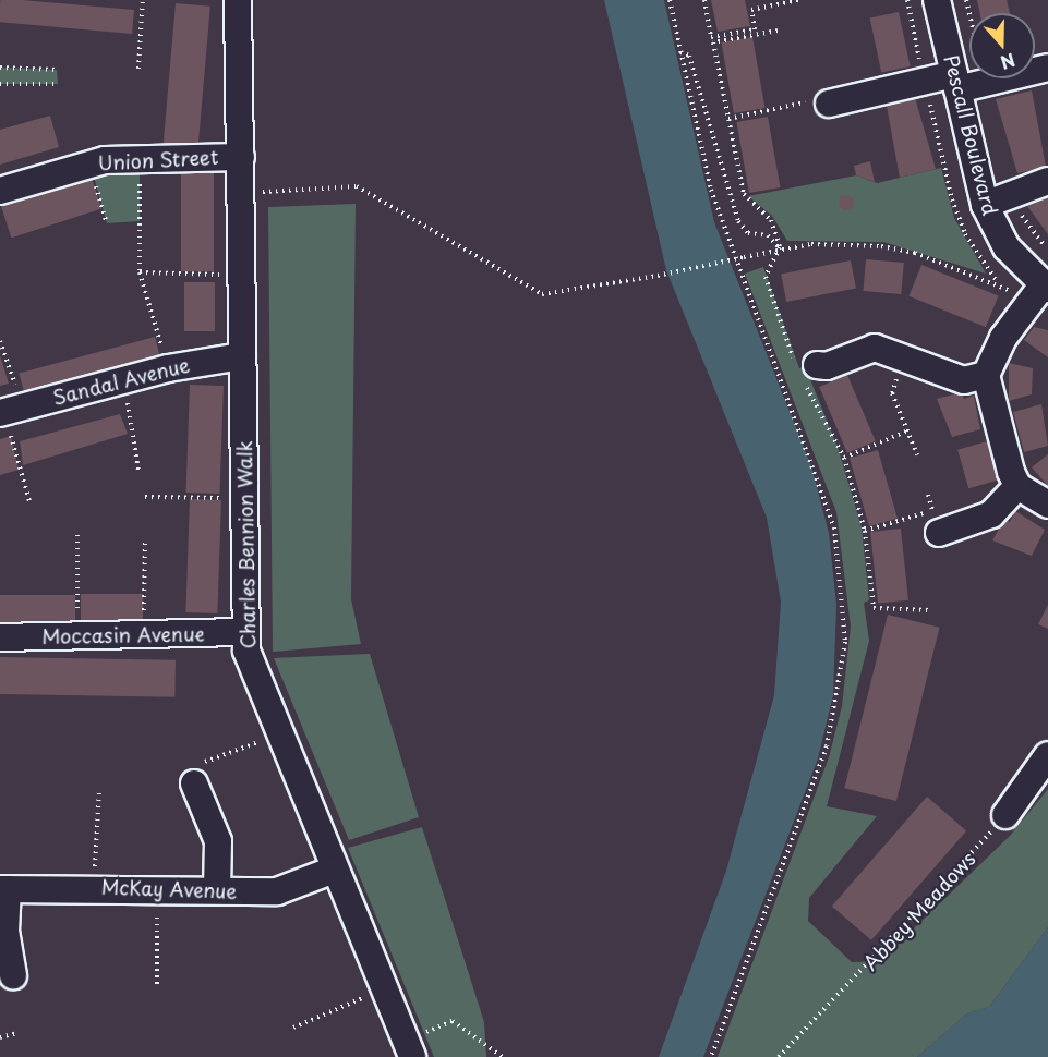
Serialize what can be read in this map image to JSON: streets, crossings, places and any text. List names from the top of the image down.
{
  "streets": {
    "street": [
      "Pescall Boulevard",
      "Union Street",
      "Sandal Avenue",
      "Charles Bennion Walk",
      "Moccasin Avenue",
      "McKay Avenue"
    ],
    "path": ["Abbey Meadows"]
  },
  "crossings": [
    ["Union Street", "Charles Bennion Walk"],
    ["Sandal Avenue", "Charles Bennion Walk"],
    ["Charles Bennion Walk", "Moccasin Avenue"],
    ["Charles Bennion Walk", "McKay Avenue"]
  ],
  "north": "bottom"
}
